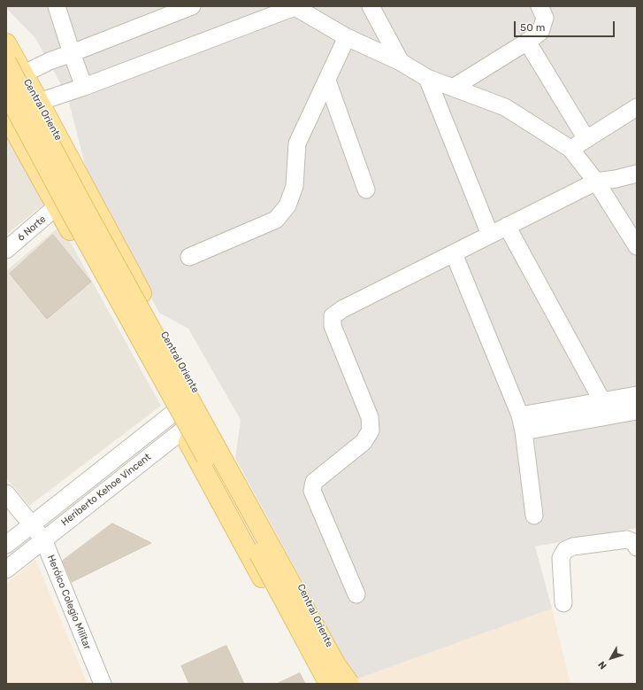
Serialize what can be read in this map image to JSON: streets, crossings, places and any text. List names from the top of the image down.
{
  "streets": {
    "main road": ["Central Oriente"],
    "street": ["6 Norte", "Heriberto Kehoe Vincent", "Heróico Colegio Militar"]
  },
  "crossings": [
    ["Central Oriente", "Heriberto Kehoe Vincent"],
    ["Heriberto Kehoe Vincent", "Heróico Colegio Militar"]
  ],
  "scale_bar": "50 m",
  "north": "bottom left"
}
